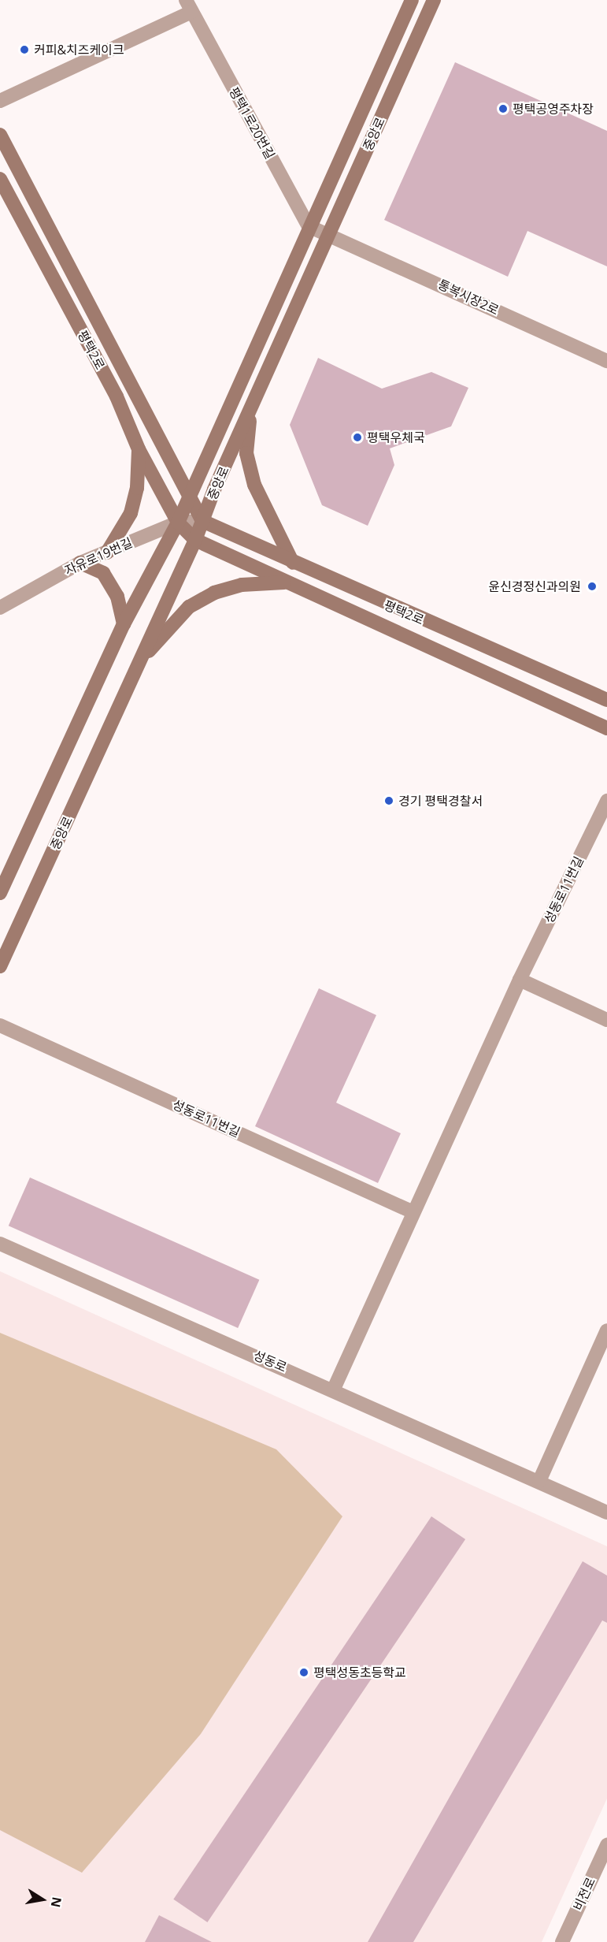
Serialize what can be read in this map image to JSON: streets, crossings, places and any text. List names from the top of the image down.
{
  "streets": {
    "street": [
      "평택1로20번길",
      "중앙로",
      "통복시장2로",
      "평택2로",
      "자유로19번길",
      "성동로11번길",
      "성동로",
      "비전로"
    ]
  },
  "crossings": [
    ["평택1로20번길", "중앙로"],
    ["중앙로", "통복시장2로"],
    ["중앙로", "평택2로"],
    ["중앙로", "자유로19번길"],
    ["평택2로", "자유로19번길"],
    ["성동로11번길", "성동로"]
  ],
  "places": [
    "커피&치즈케이크",
    "평택공영주차장",
    "평택우체국",
    "윤신경정신과의원",
    "경기 평택경찰서",
    "평택성동초등학교"
  ],
  "north": "right"
}
